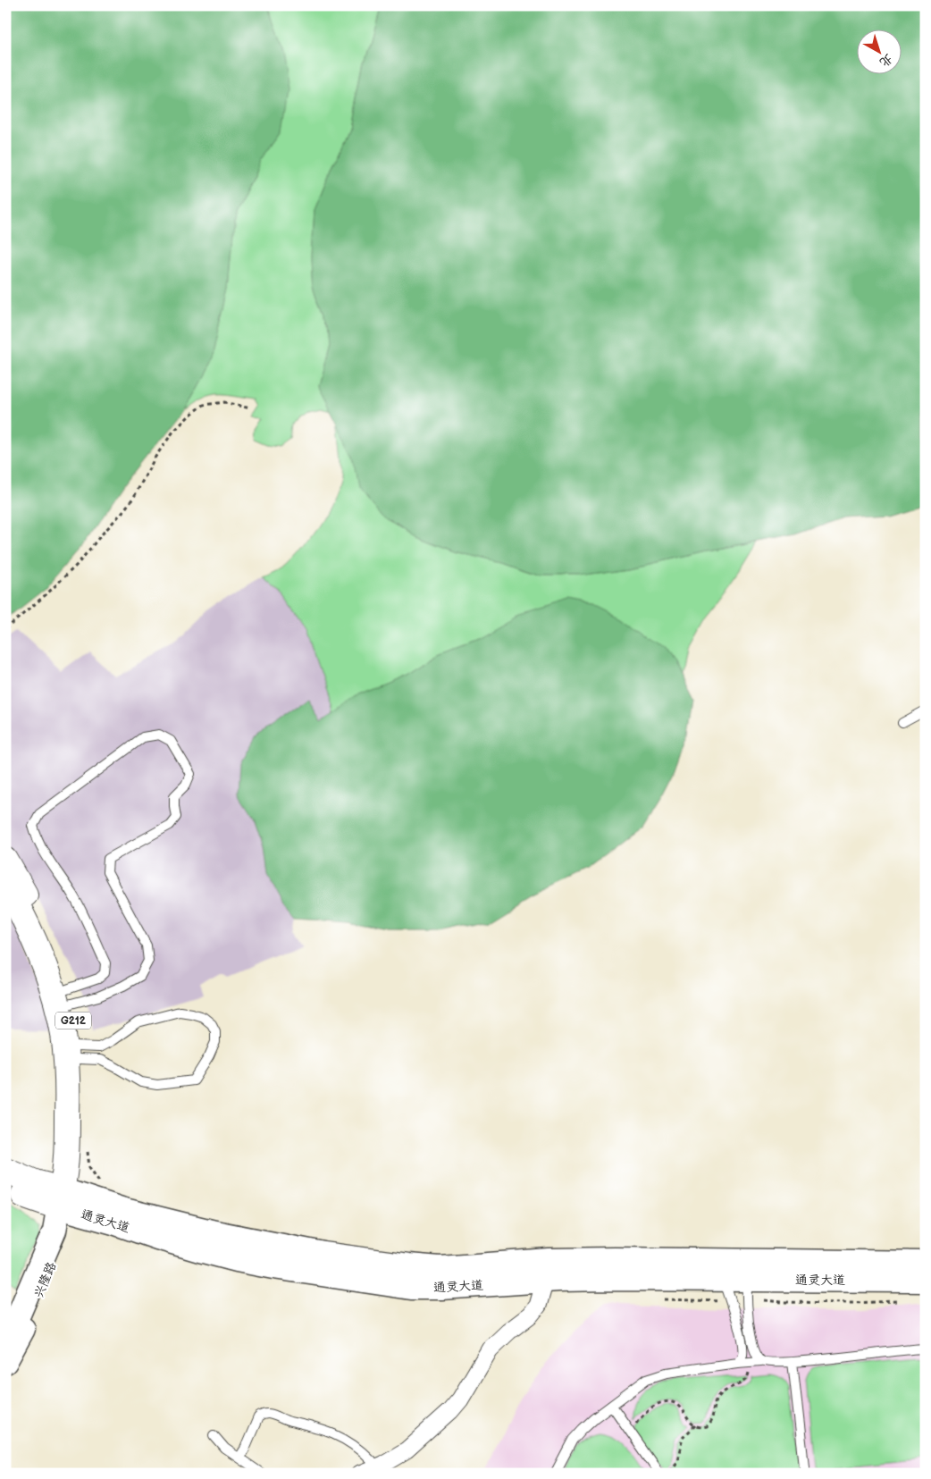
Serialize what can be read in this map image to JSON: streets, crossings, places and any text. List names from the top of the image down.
{
  "streets": {
    "highway": ["G212", "通灵大道"],
    "main road": ["兴隆路"]
  },
  "crossings": [
    ["G212", "通灵大道"],
    ["G212", "兴隆路"],
    ["通灵大道", "兴隆路"]
  ],
  "north": "bottom right"
}
